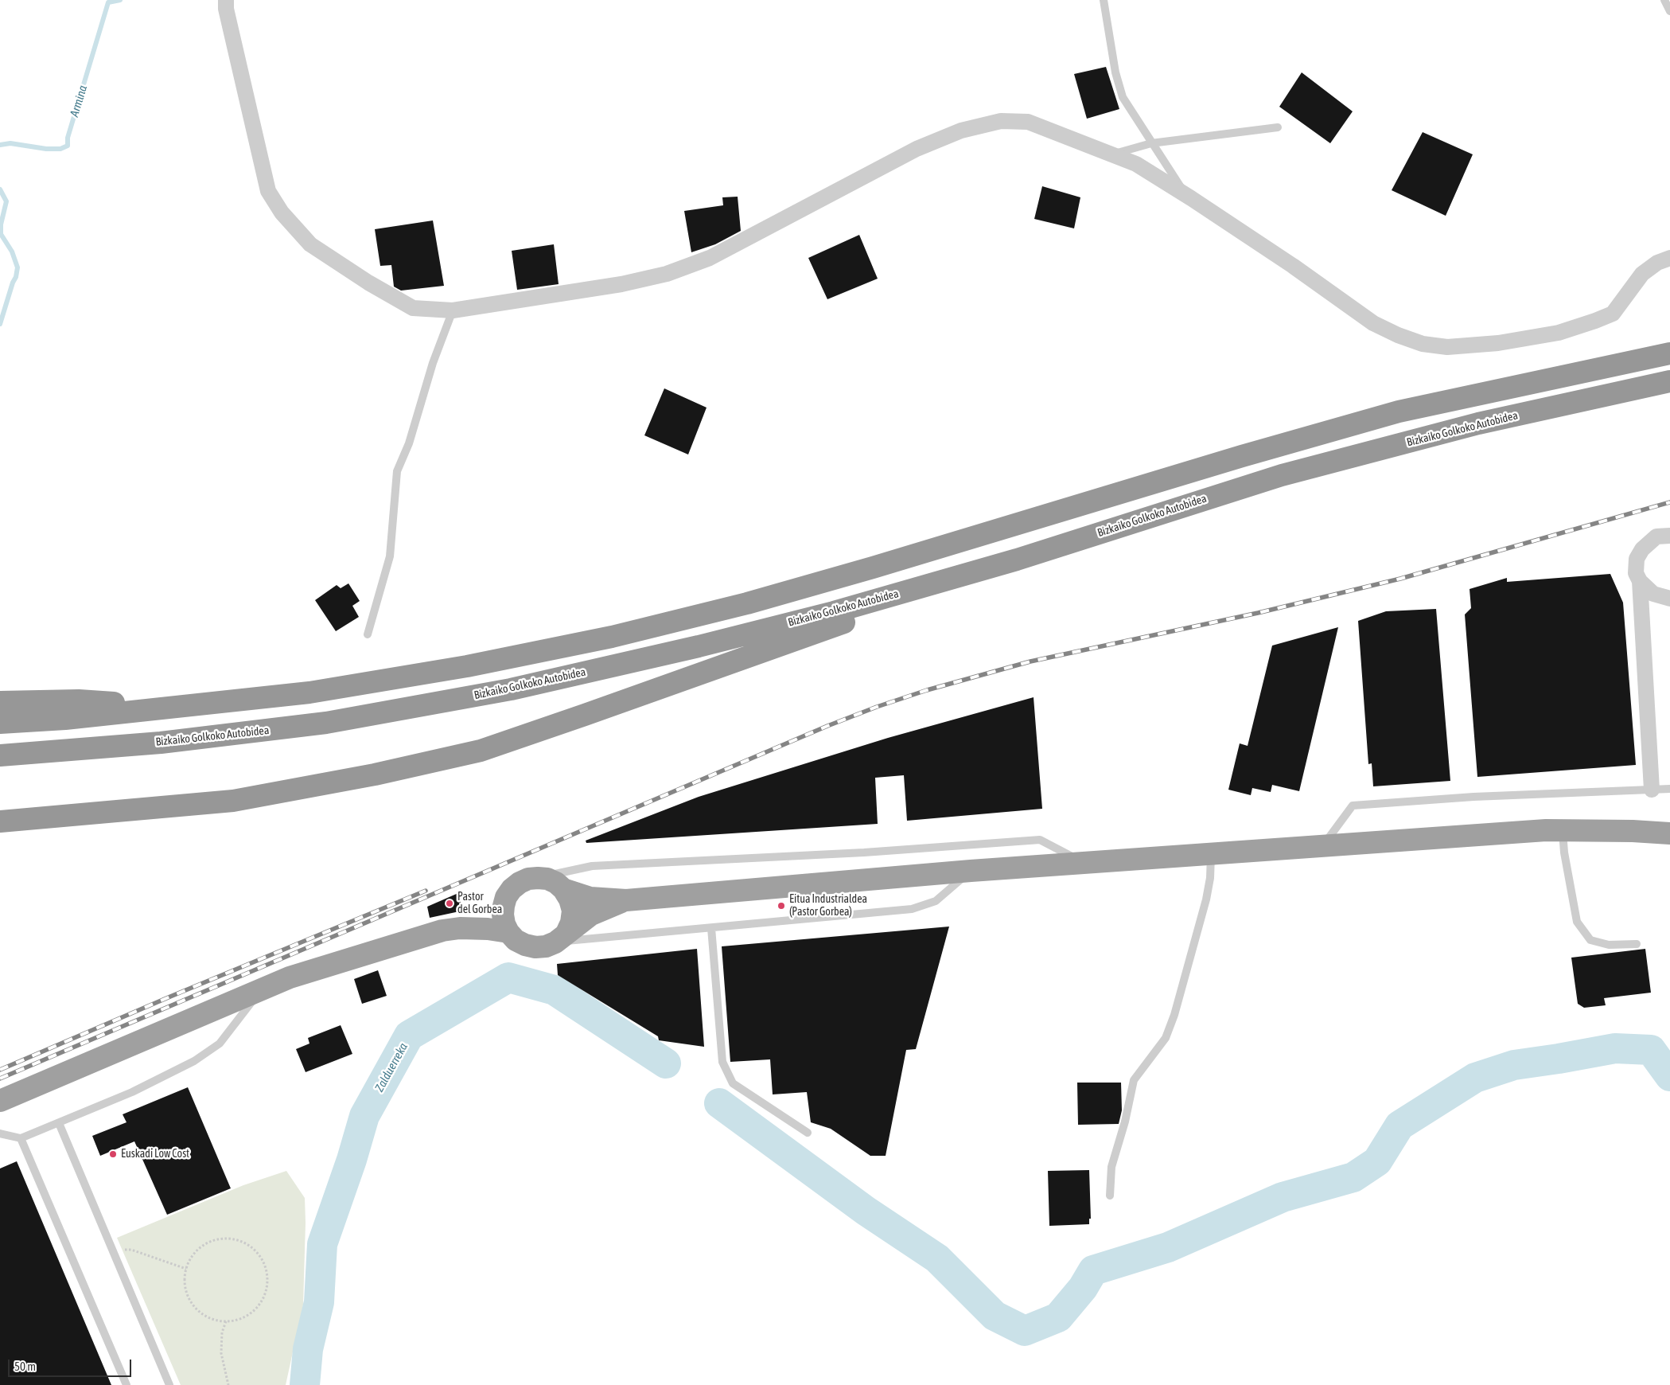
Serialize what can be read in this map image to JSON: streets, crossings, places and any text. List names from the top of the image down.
{
  "streets": {
    "highway": ["Bizkaiko Golkoko Autobidea"]
  },
  "water": ["Armina", "Zalduerreka"],
  "places": ["Pastor del Gorbea", "Eitua Industrialdea (Pastor Gorbea)", "Euskadi Low Cost"],
  "scale_bar": "50 m"
}
